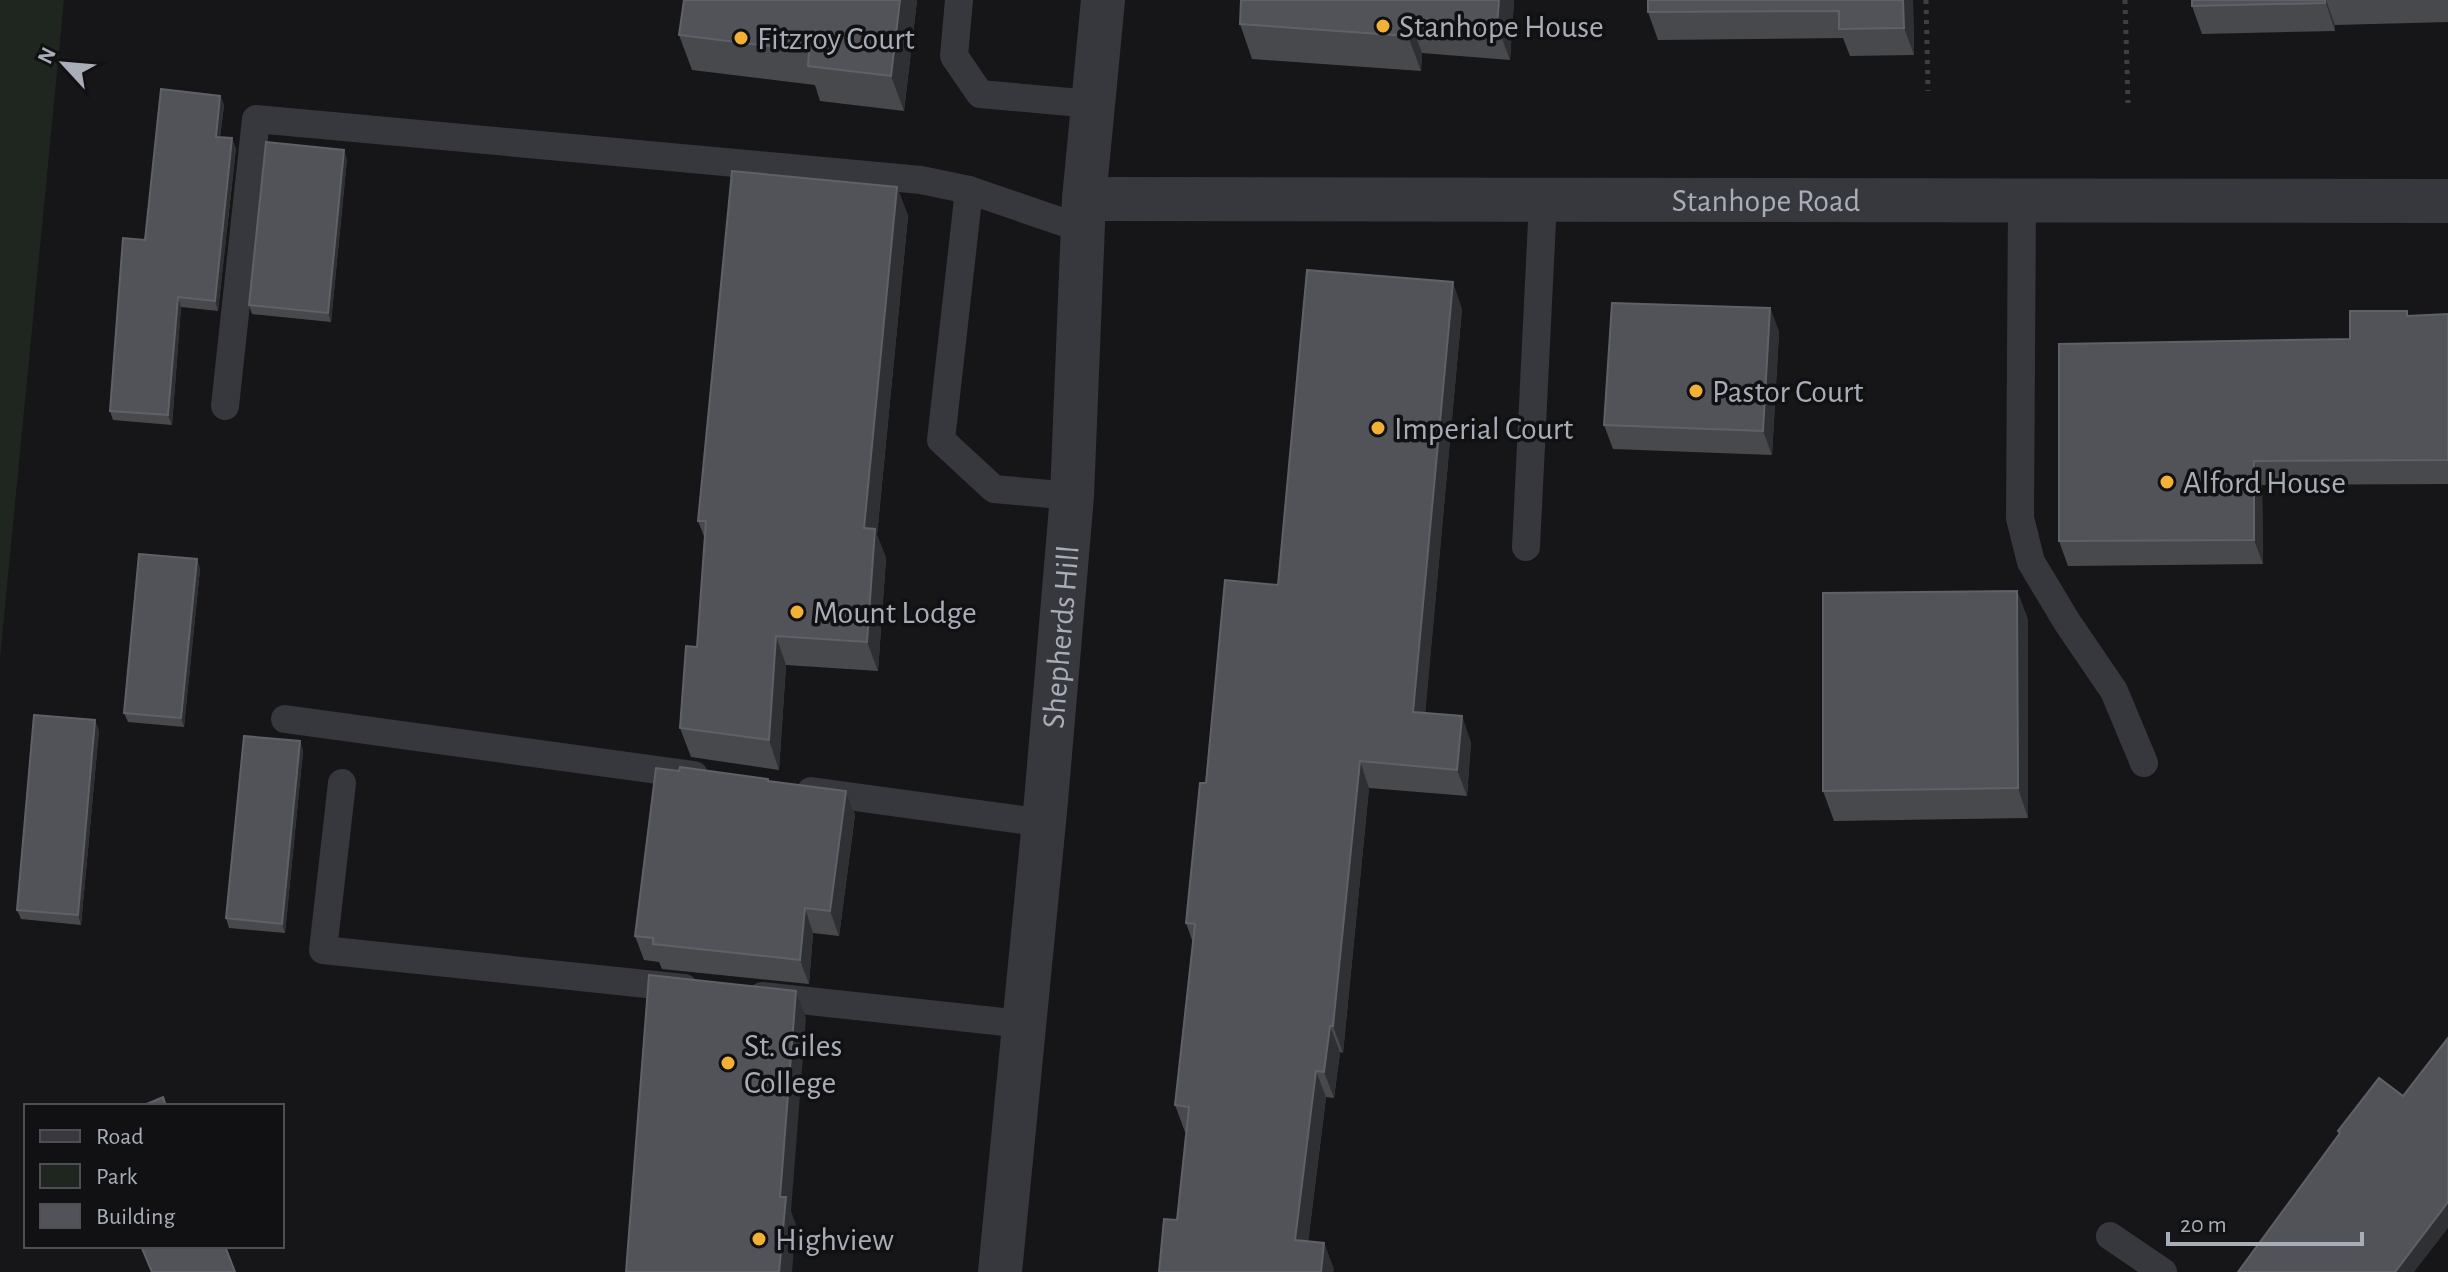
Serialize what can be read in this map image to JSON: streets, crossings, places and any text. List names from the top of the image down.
{
  "streets": {
    "street": ["Stanhope Road", "Shepherds Hill"]
  },
  "crossings": [
    ["Stanhope Road", "Shepherds Hill"]
  ],
  "places": [
    "Stanhope House",
    "Fitzroy Court",
    "Pastor Court",
    "Imperial Court",
    "Alford House",
    "Mount Lodge",
    "St. Giles College",
    "Highview"
  ],
  "legend": ["Road", "Park", "Building"],
  "scale_bar": "20 m",
  "north": "top left"
}
